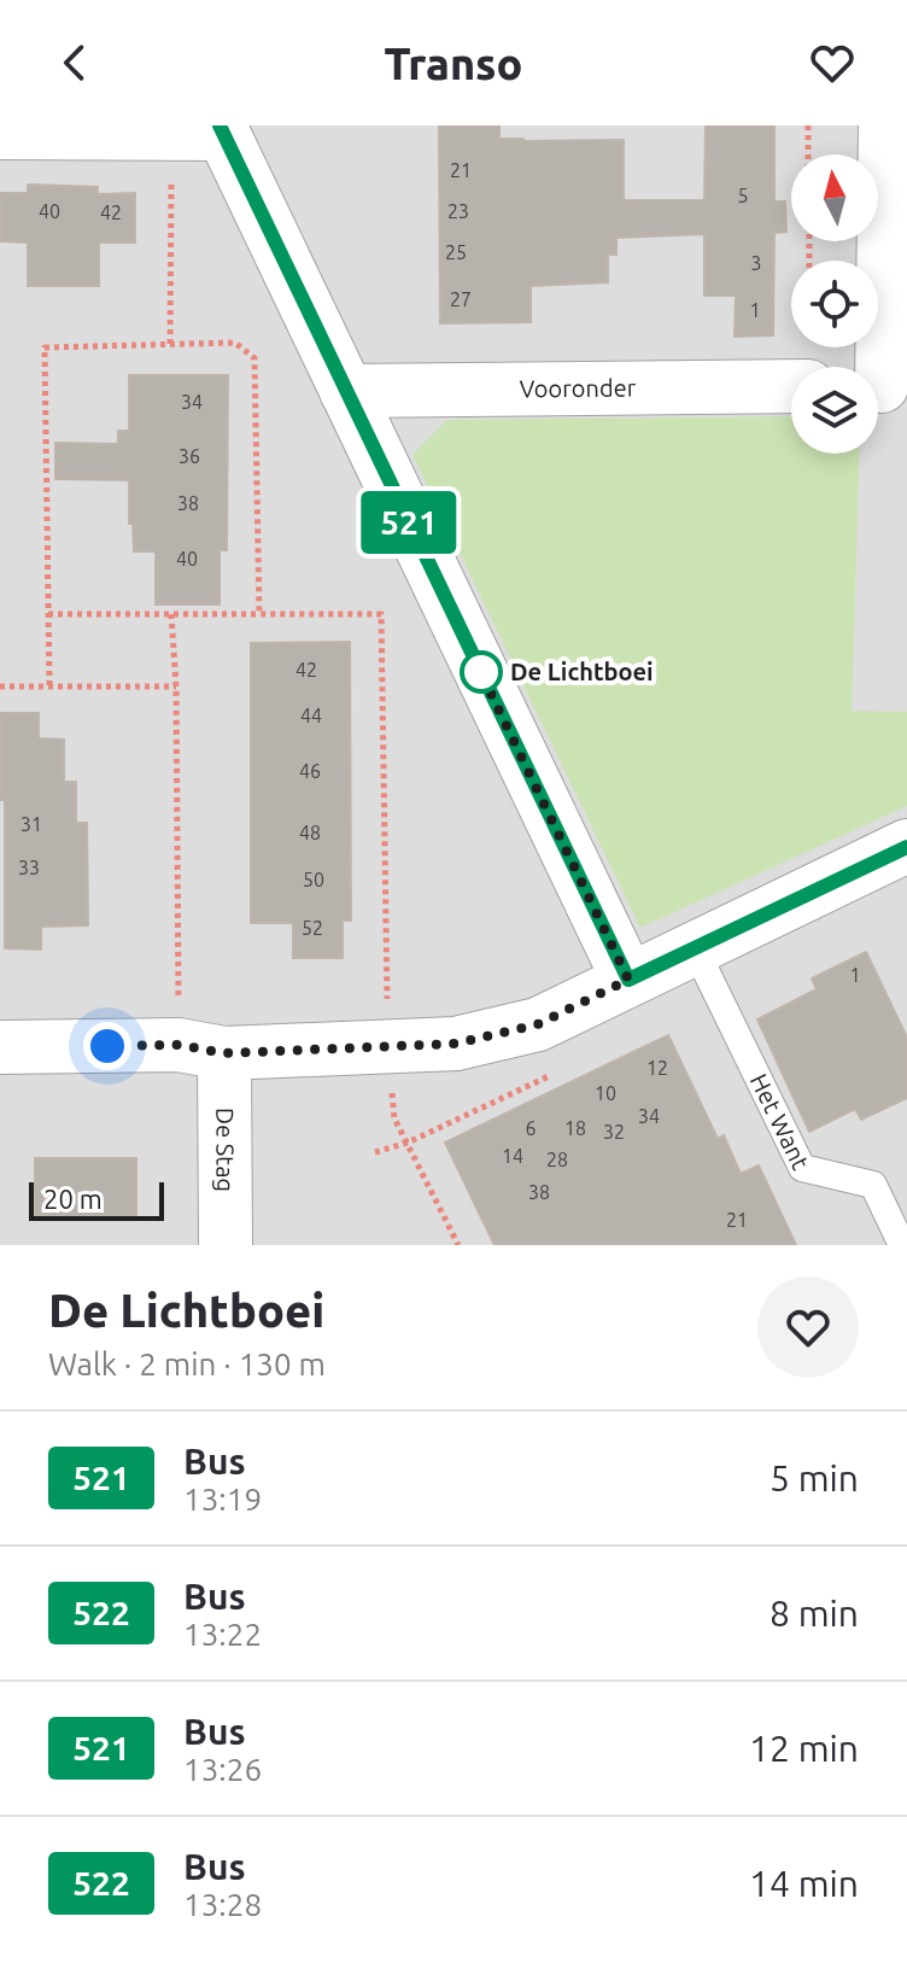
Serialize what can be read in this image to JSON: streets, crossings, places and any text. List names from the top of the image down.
{
  "streets": {
    "street": ["Vooronder", "De Stag"],
    "lane": ["Het Want"]
  },
  "places": ["De Lichtboei"],
  "lines": ["bus line 521"],
  "house_numbers": [
    "21",
    "5",
    "40",
    "23",
    "42",
    "25",
    "3",
    "27",
    "1",
    "34",
    "36",
    "38",
    "40",
    "42",
    "44",
    "46",
    "31",
    "48",
    "33",
    "50",
    "52",
    "1",
    "12",
    "10",
    "34",
    "6",
    "18",
    "32",
    "14",
    "28",
    "38",
    "21"
  ],
  "scale_bar": "20 m",
  "north": "top",
  "page": {
    "header": "Transo",
    "on_map": "521",
    "scale": "20 m",
    "heading": ["De Lichtboei", "Walk · 2 min · 130 m"],
    "list": [
      {
        "mark": "521",
        "name": "Bus",
        "note": "13:19",
        "value": "5 min"
      },
      {
        "mark": "522",
        "name": "Bus",
        "note": "13:22",
        "value": "8 min"
      },
      {
        "mark": "521",
        "name": "Bus",
        "note": "13:26",
        "value": "12 min"
      },
      {
        "mark": "522",
        "name": "Bus",
        "note": "13:28",
        "value": "14 min"
      }
    ]
  }
}
